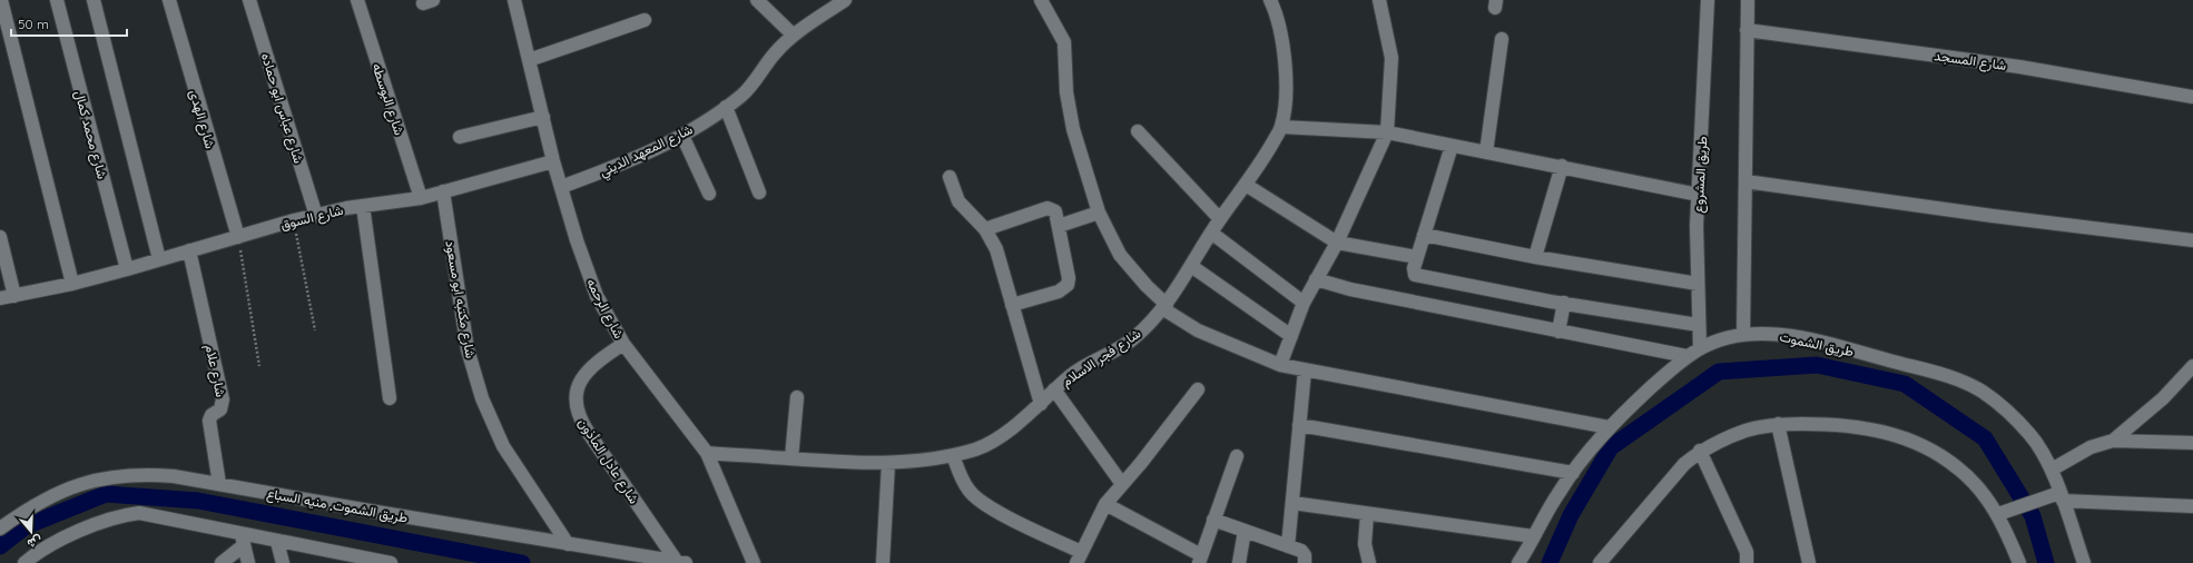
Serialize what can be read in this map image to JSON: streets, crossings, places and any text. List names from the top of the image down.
{
  "streets": {
    "street": [
      "شارع المسجد",
      "شارع البوسطه",
      "شارع عباس ابو حماده",
      "شارع الهدى",
      "شارع محمد كمال",
      "شارع المعهد الديني",
      "طريق المشروع",
      "شارع السوق",
      "شارع مكتبه ابو مسعود",
      "شارع الرحمه",
      "طريق الشموت",
      "شارع فجر الاسلام",
      "شارع علام",
      "شارع عادل المأذون",
      "طريق الشموت, منيه السباع"
    ]
  },
  "crossings": [
    ["شارع البوسطه", "شارع السوق"],
    ["شارع عباس ابو حماده", "شارع السوق"],
    ["شارع الهدى", "شارع السوق"],
    ["شارع محمد كمال", "شارع السوق"],
    ["شارع المعهد الديني", "شارع الرحمه"],
    ["طريق المشروع", "طريق الشموت"],
    ["شارع السوق", "شارع مكتبه ابو مسعود"],
    ["شارع السوق", "شارع الرحمه"],
    ["شارع السوق", "شارع علام"],
    ["شارع مكتبه ابو مسعود", "طريق الشموت, منيه السباع"],
    ["شارع الرحمه", "شارع فجر الاسلام"],
    ["شارع الرحمه", "شارع عادل المأذون"],
    ["شارع علام", "طريق الشموت, منيه السباع"],
    ["شارع عادل المأذون", "طريق الشموت, منيه السباع"]
  ],
  "scale_bar": "50 m",
  "north": "bottom"
}
